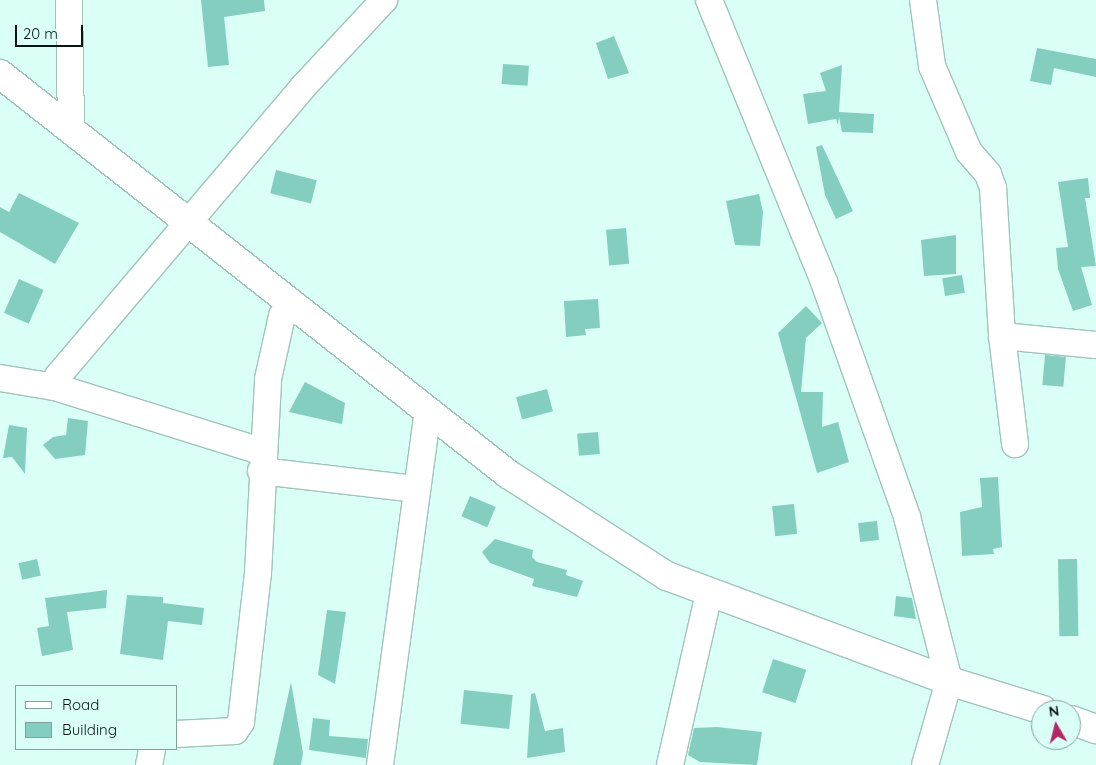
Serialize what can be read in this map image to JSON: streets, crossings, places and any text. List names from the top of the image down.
{
  "legend": ["Road", "Building"],
  "scale_bar": "20 m",
  "north": "top"
}
